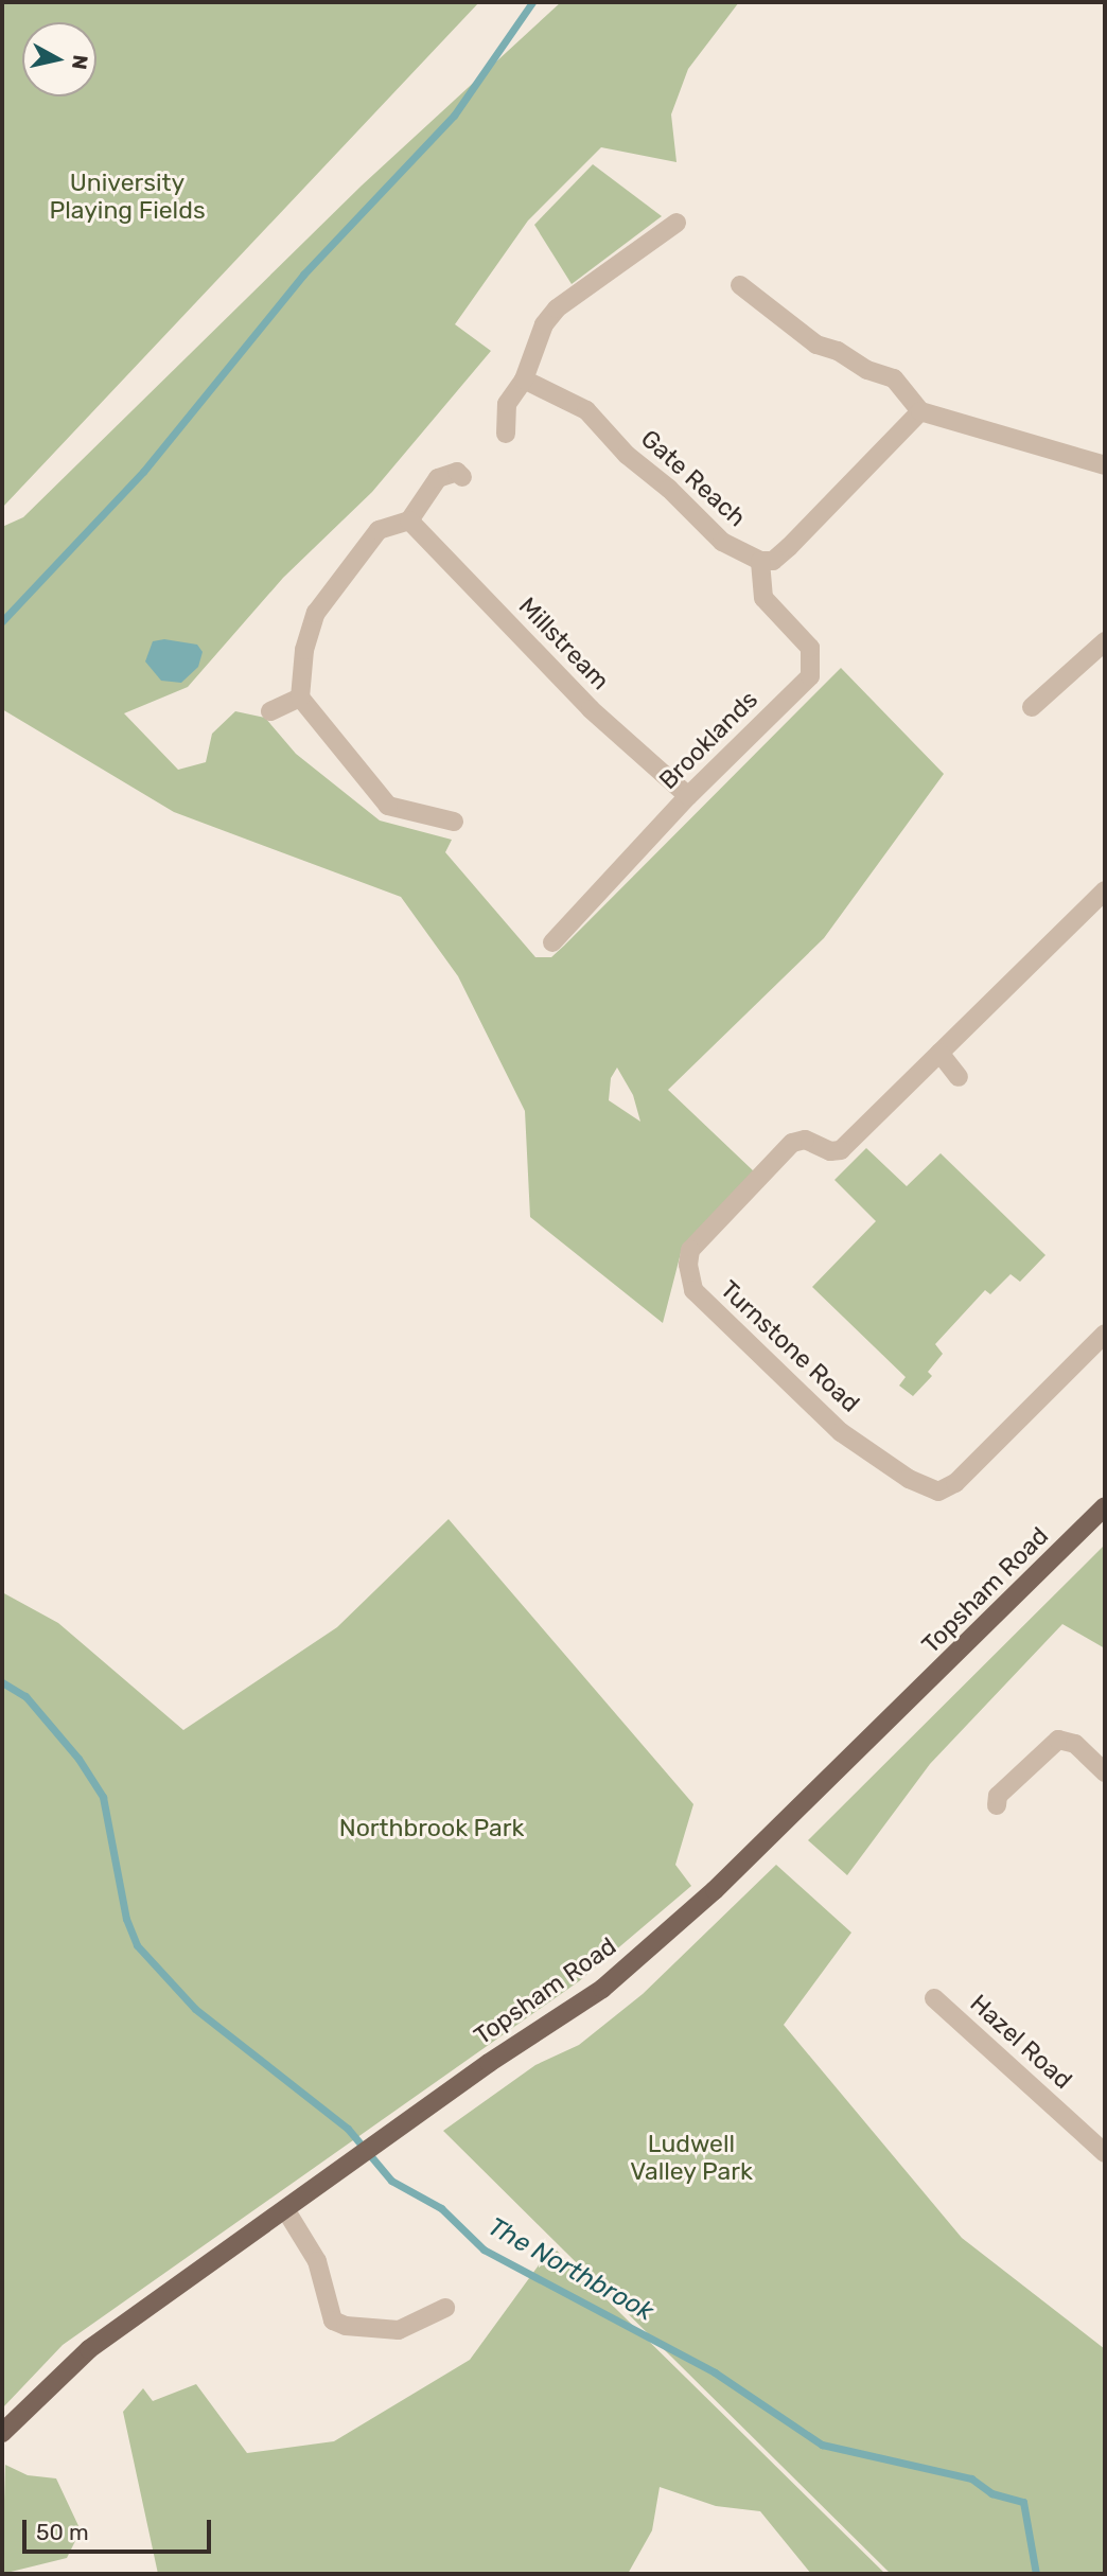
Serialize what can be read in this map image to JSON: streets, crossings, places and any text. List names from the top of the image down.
{
  "streets": {
    "main road": ["Topsham Road"],
    "street": [
      "Gate Reach",
      "Millstream",
      "Brooklands",
      "Turnstone Road",
      "Hazel Road"
    ]
  },
  "crossings": [
    ["Gate Reach", "Brooklands"],
    ["Millstream", "Brooklands"]
  ],
  "water": ["The Northbrook"],
  "parks": ["University Playing Fields", "Northbrook Park", "Ludwell Valley Park"],
  "scale_bar": "50 m",
  "north": "right"
}
